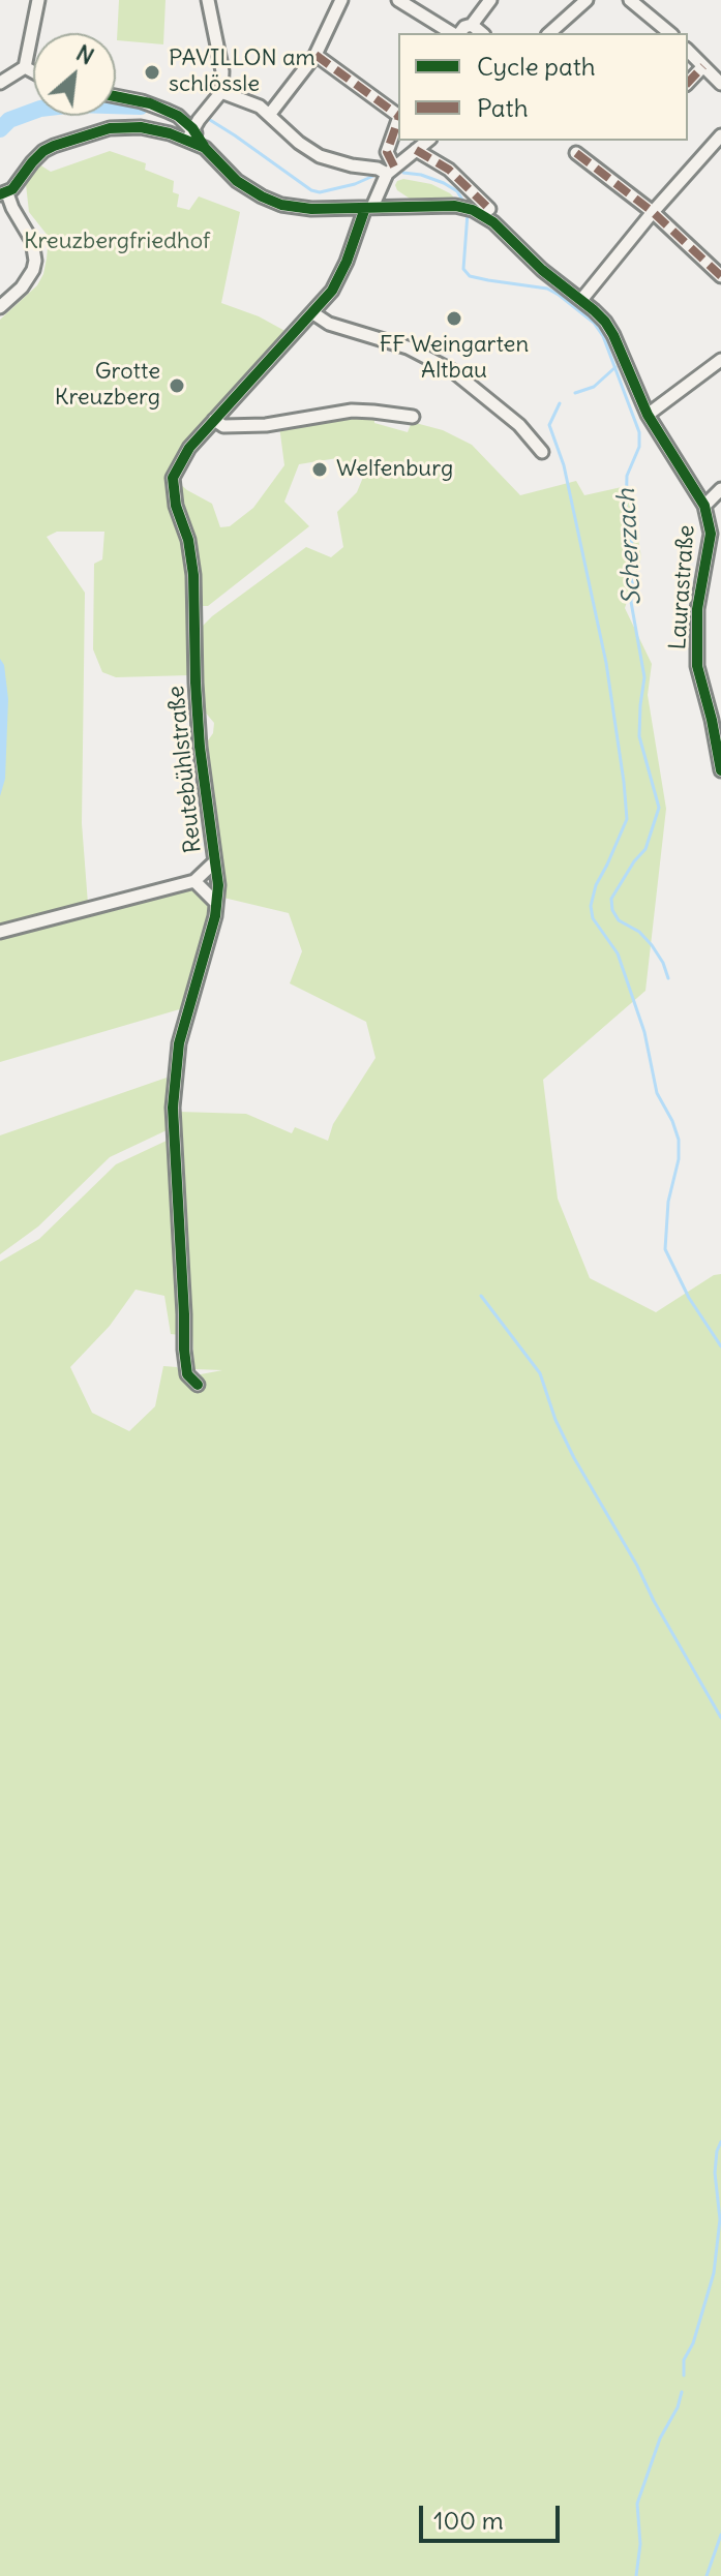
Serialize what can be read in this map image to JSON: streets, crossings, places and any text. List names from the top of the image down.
{
  "streets": {
    "street": ["Laurastraße", "Reutebühlstraße"]
  },
  "water": ["Scherzach"],
  "parks": ["Kreuzbergfriedhof"],
  "places": [
    "PAVILLON am schlössle",
    "FF Weingarten Altbau",
    "Grotte Kreuzberg",
    "Welfenburg"
  ],
  "legend": ["Cycle path", "Path"],
  "scale_bar": "100 m",
  "north": "top right"
}
